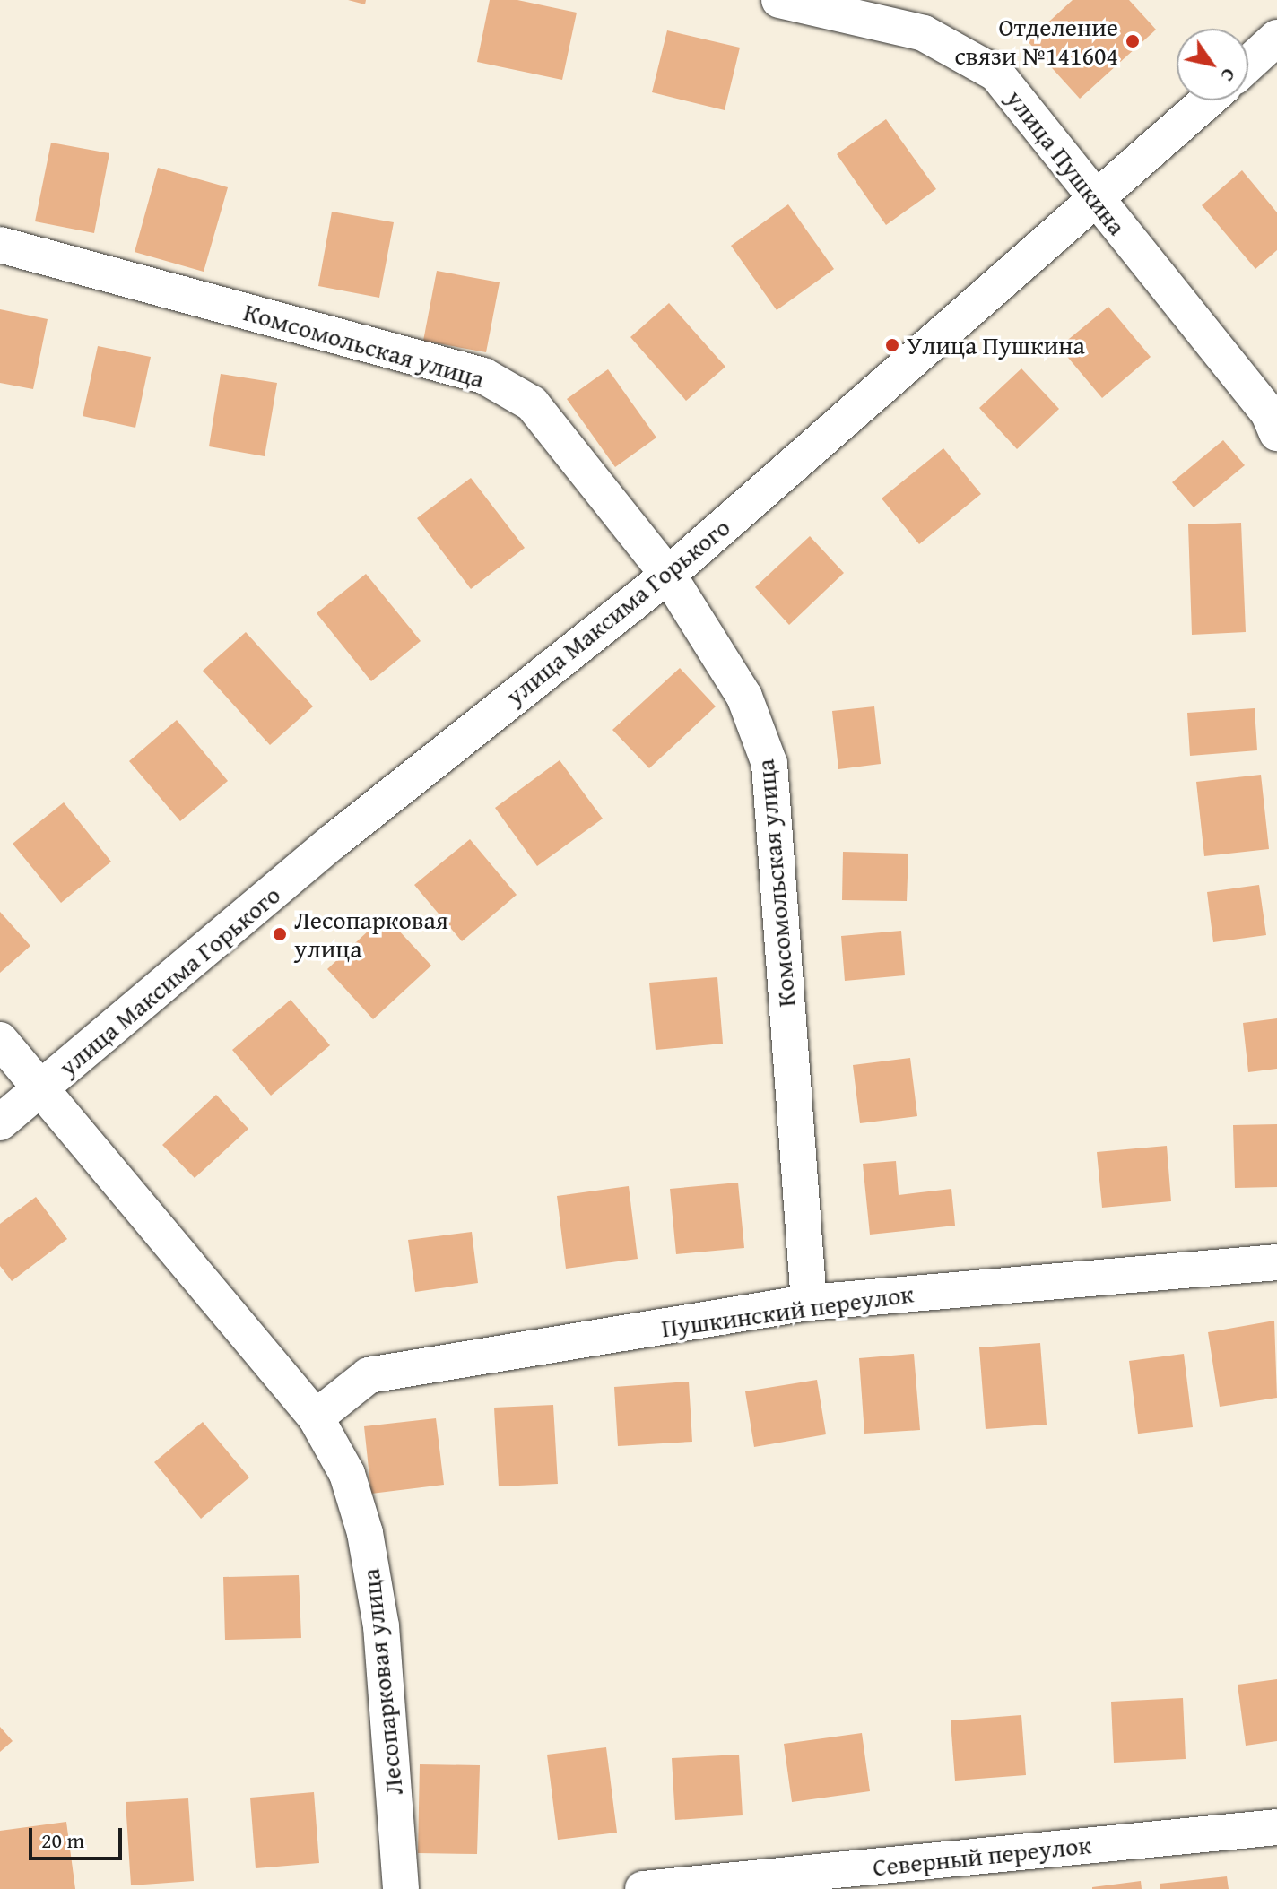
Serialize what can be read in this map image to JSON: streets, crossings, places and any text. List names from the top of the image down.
{
  "streets": {
    "street": [
      "улица Пушкина",
      "Комсомольская улица",
      "улица Максима Горького",
      "Пушкинский переулок",
      "Лесопарковая улица",
      "Северный переулок"
    ]
  },
  "crossings": [
    ["улица Пушкина", "улица Максима Горького"],
    ["Комсомольская улица", "улица Максима Горького"],
    ["Комсомольская улица", "Пушкинский переулок"],
    ["улица Максима Горького", "Лесопарковая улица"],
    ["Пушкинский переулок", "Лесопарковая улица"]
  ],
  "places": ["Отделение связи №141604", "Улица Пушкина", "Лесопарковая улица"],
  "scale_bar": "20 m",
  "north": "bottom right"
}
